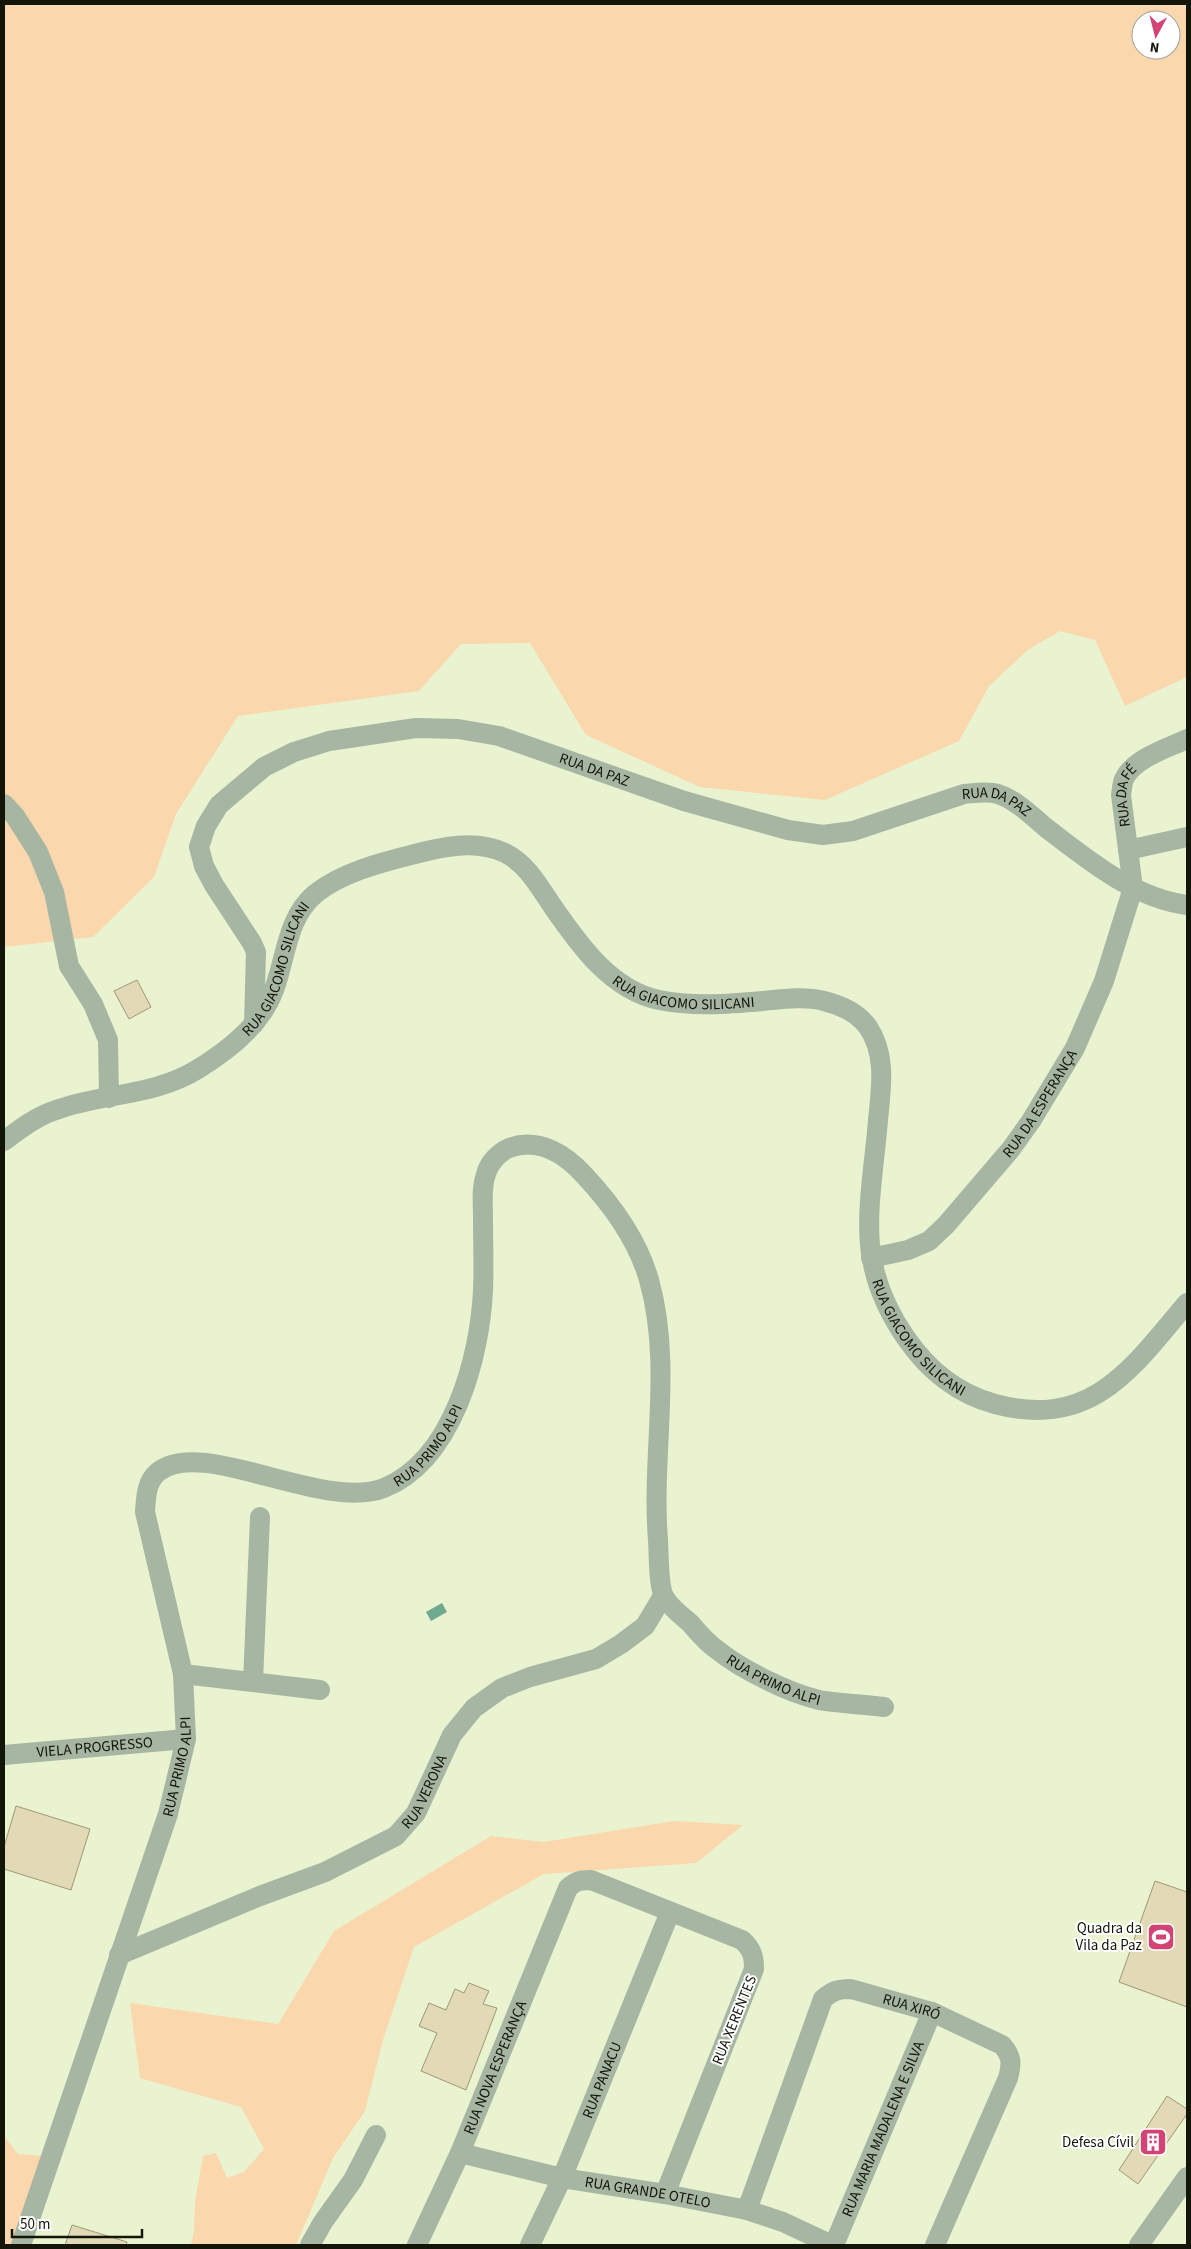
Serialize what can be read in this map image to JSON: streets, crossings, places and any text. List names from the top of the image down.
{
  "streets": {
    "street": [
      "RUA DA PAZ",
      "RUA DA FÉ",
      "RUA GIACOMO SILICANI",
      "RUA DA ESPERANÇA",
      "RUA PRIMO ALPI",
      "VIELA PROGRESSO",
      "RUA VERONA",
      "RUA XIRÓ",
      "RUA XERENTES",
      "RUA NOVA ESPERANÇA",
      "RUA PANACU",
      "RUA MARIA MADALENA E SILVA",
      "RUA GRANDE OTELO"
    ]
  },
  "crossings": [
    ["RUA DA PAZ", "RUA DA FÉ"],
    ["RUA DA PAZ", "RUA GIACOMO SILICANI"],
    ["RUA DA PAZ", "RUA DA ESPERANÇA"],
    ["RUA DA FÉ", "RUA DA ESPERANÇA"],
    ["RUA GIACOMO SILICANI", "RUA DA ESPERANÇA"],
    ["RUA PRIMO ALPI", "VIELA PROGRESSO"],
    ["RUA PRIMO ALPI", "RUA VERONA"],
    ["RUA XIRÓ", "RUA MARIA MADALENA E SILVA"],
    ["RUA XIRÓ", "RUA GRANDE OTELO"],
    ["RUA XERENTES", "RUA NOVA ESPERANÇA"],
    ["RUA XERENTES", "RUA PANACU"],
    ["RUA XERENTES", "RUA GRANDE OTELO"],
    ["RUA NOVA ESPERANÇA", "RUA GRANDE OTELO"],
    ["RUA PANACU", "RUA GRANDE OTELO"],
    ["RUA MARIA MADALENA E SILVA", "RUA GRANDE OTELO"]
  ],
  "places": {
    "sports": ["Quadra da Vila da Paz"],
    "building": ["Defesa Cívil"]
  },
  "scale_bar": "50 m",
  "north": "bottom"
}
